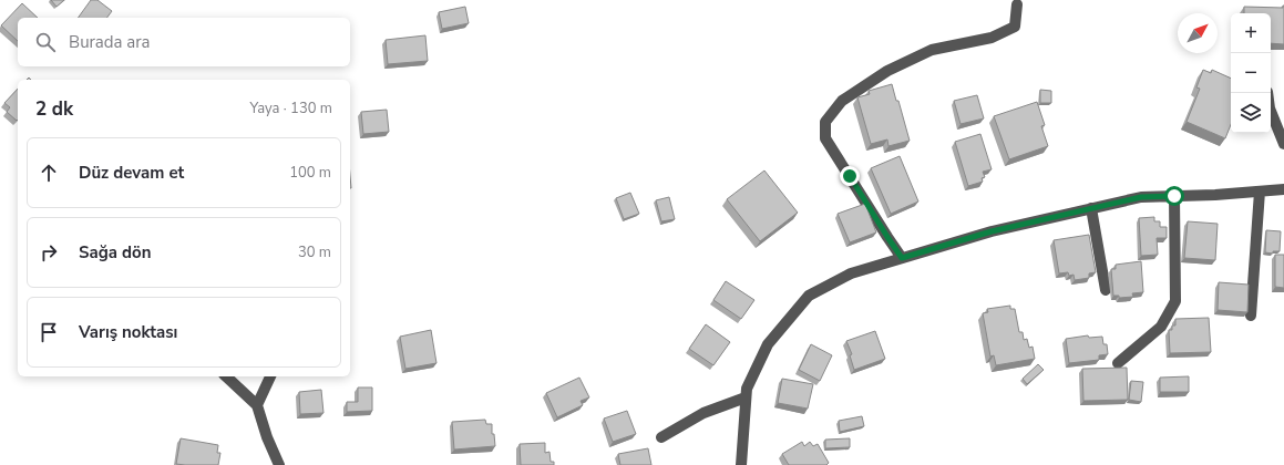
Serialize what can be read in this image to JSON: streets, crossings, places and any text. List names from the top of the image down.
{
  "north": "top right",
  "page": {
    "map_buttons": ["+", "−"],
    "search": "Burada ara",
    "heading": ["2 dk", "Yaya · 130 m"],
    "list": [
      ["Düz devam et", "100 m"],
      ["Sağa dön", "30 m"],
      "Varış noktası"
    ]
  }
}
